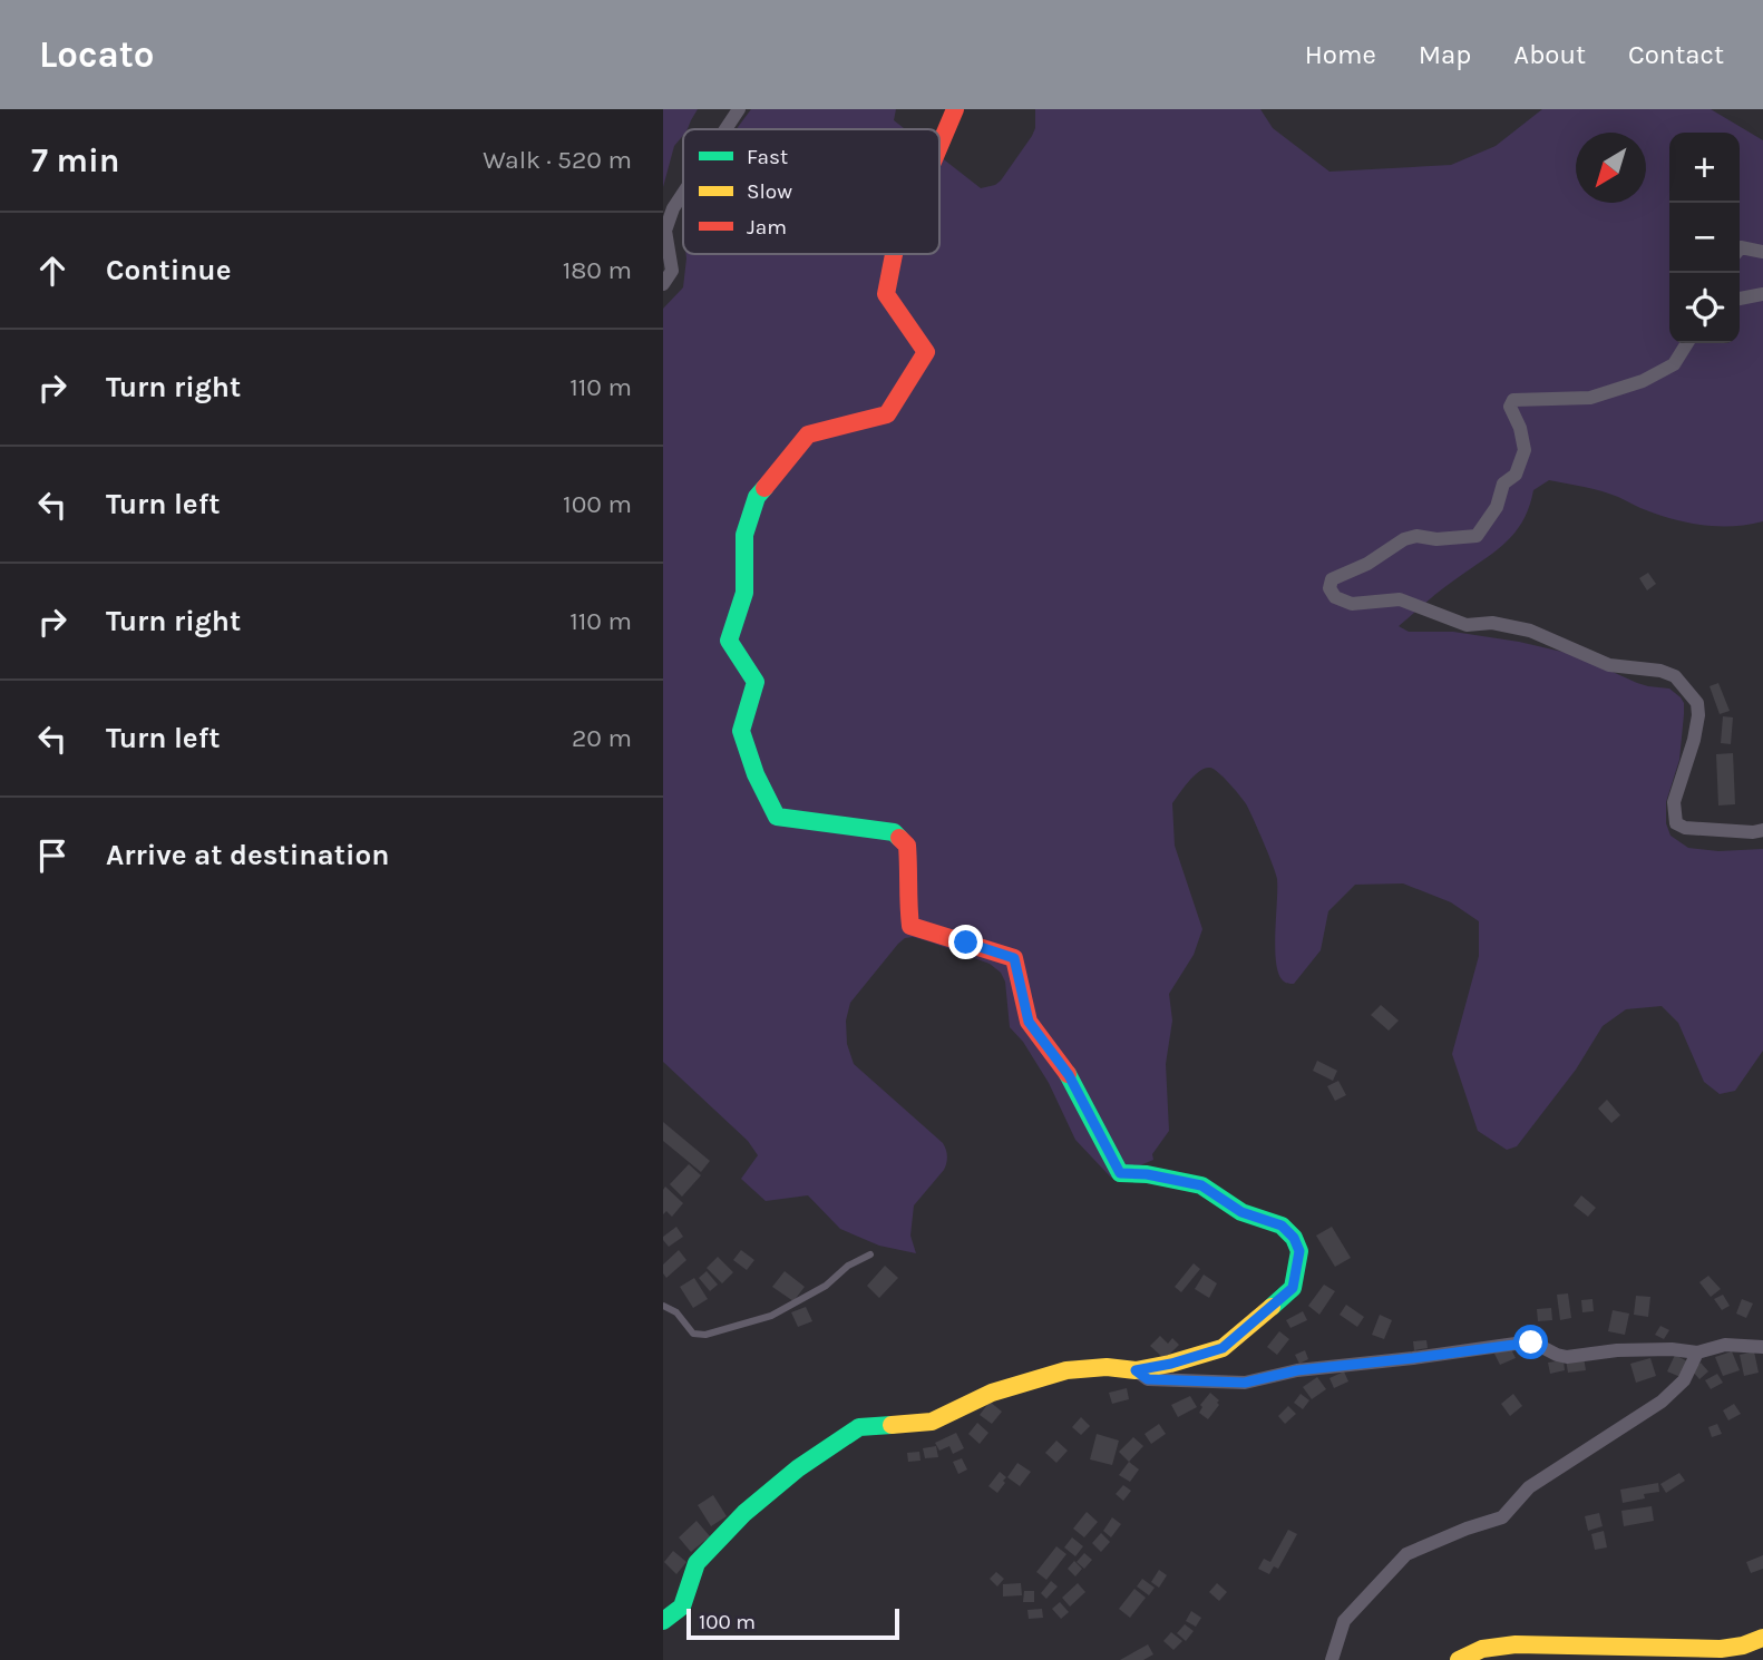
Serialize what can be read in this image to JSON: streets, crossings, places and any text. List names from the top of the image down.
{
  "legend": ["Fast", "Slow", "Jam"],
  "scale_bar": "100 m",
  "north": "bottom left",
  "page": {
    "header": "Locato",
    "nav": [
      "Home",
      "Map",
      "About",
      "Contact"
    ],
    "heading": ["7 min", "Walk · 520 m"],
    "map_buttons": ["+", "−"],
    "list": [
      ["Continue", "180 m"],
      ["Turn right", "110 m"],
      ["Turn left", "100 m"],
      ["Turn right", "110 m"],
      ["Turn left", "20 m"],
      "Arrive at destination"
    ],
    "scale": "100 m"
  }
}
